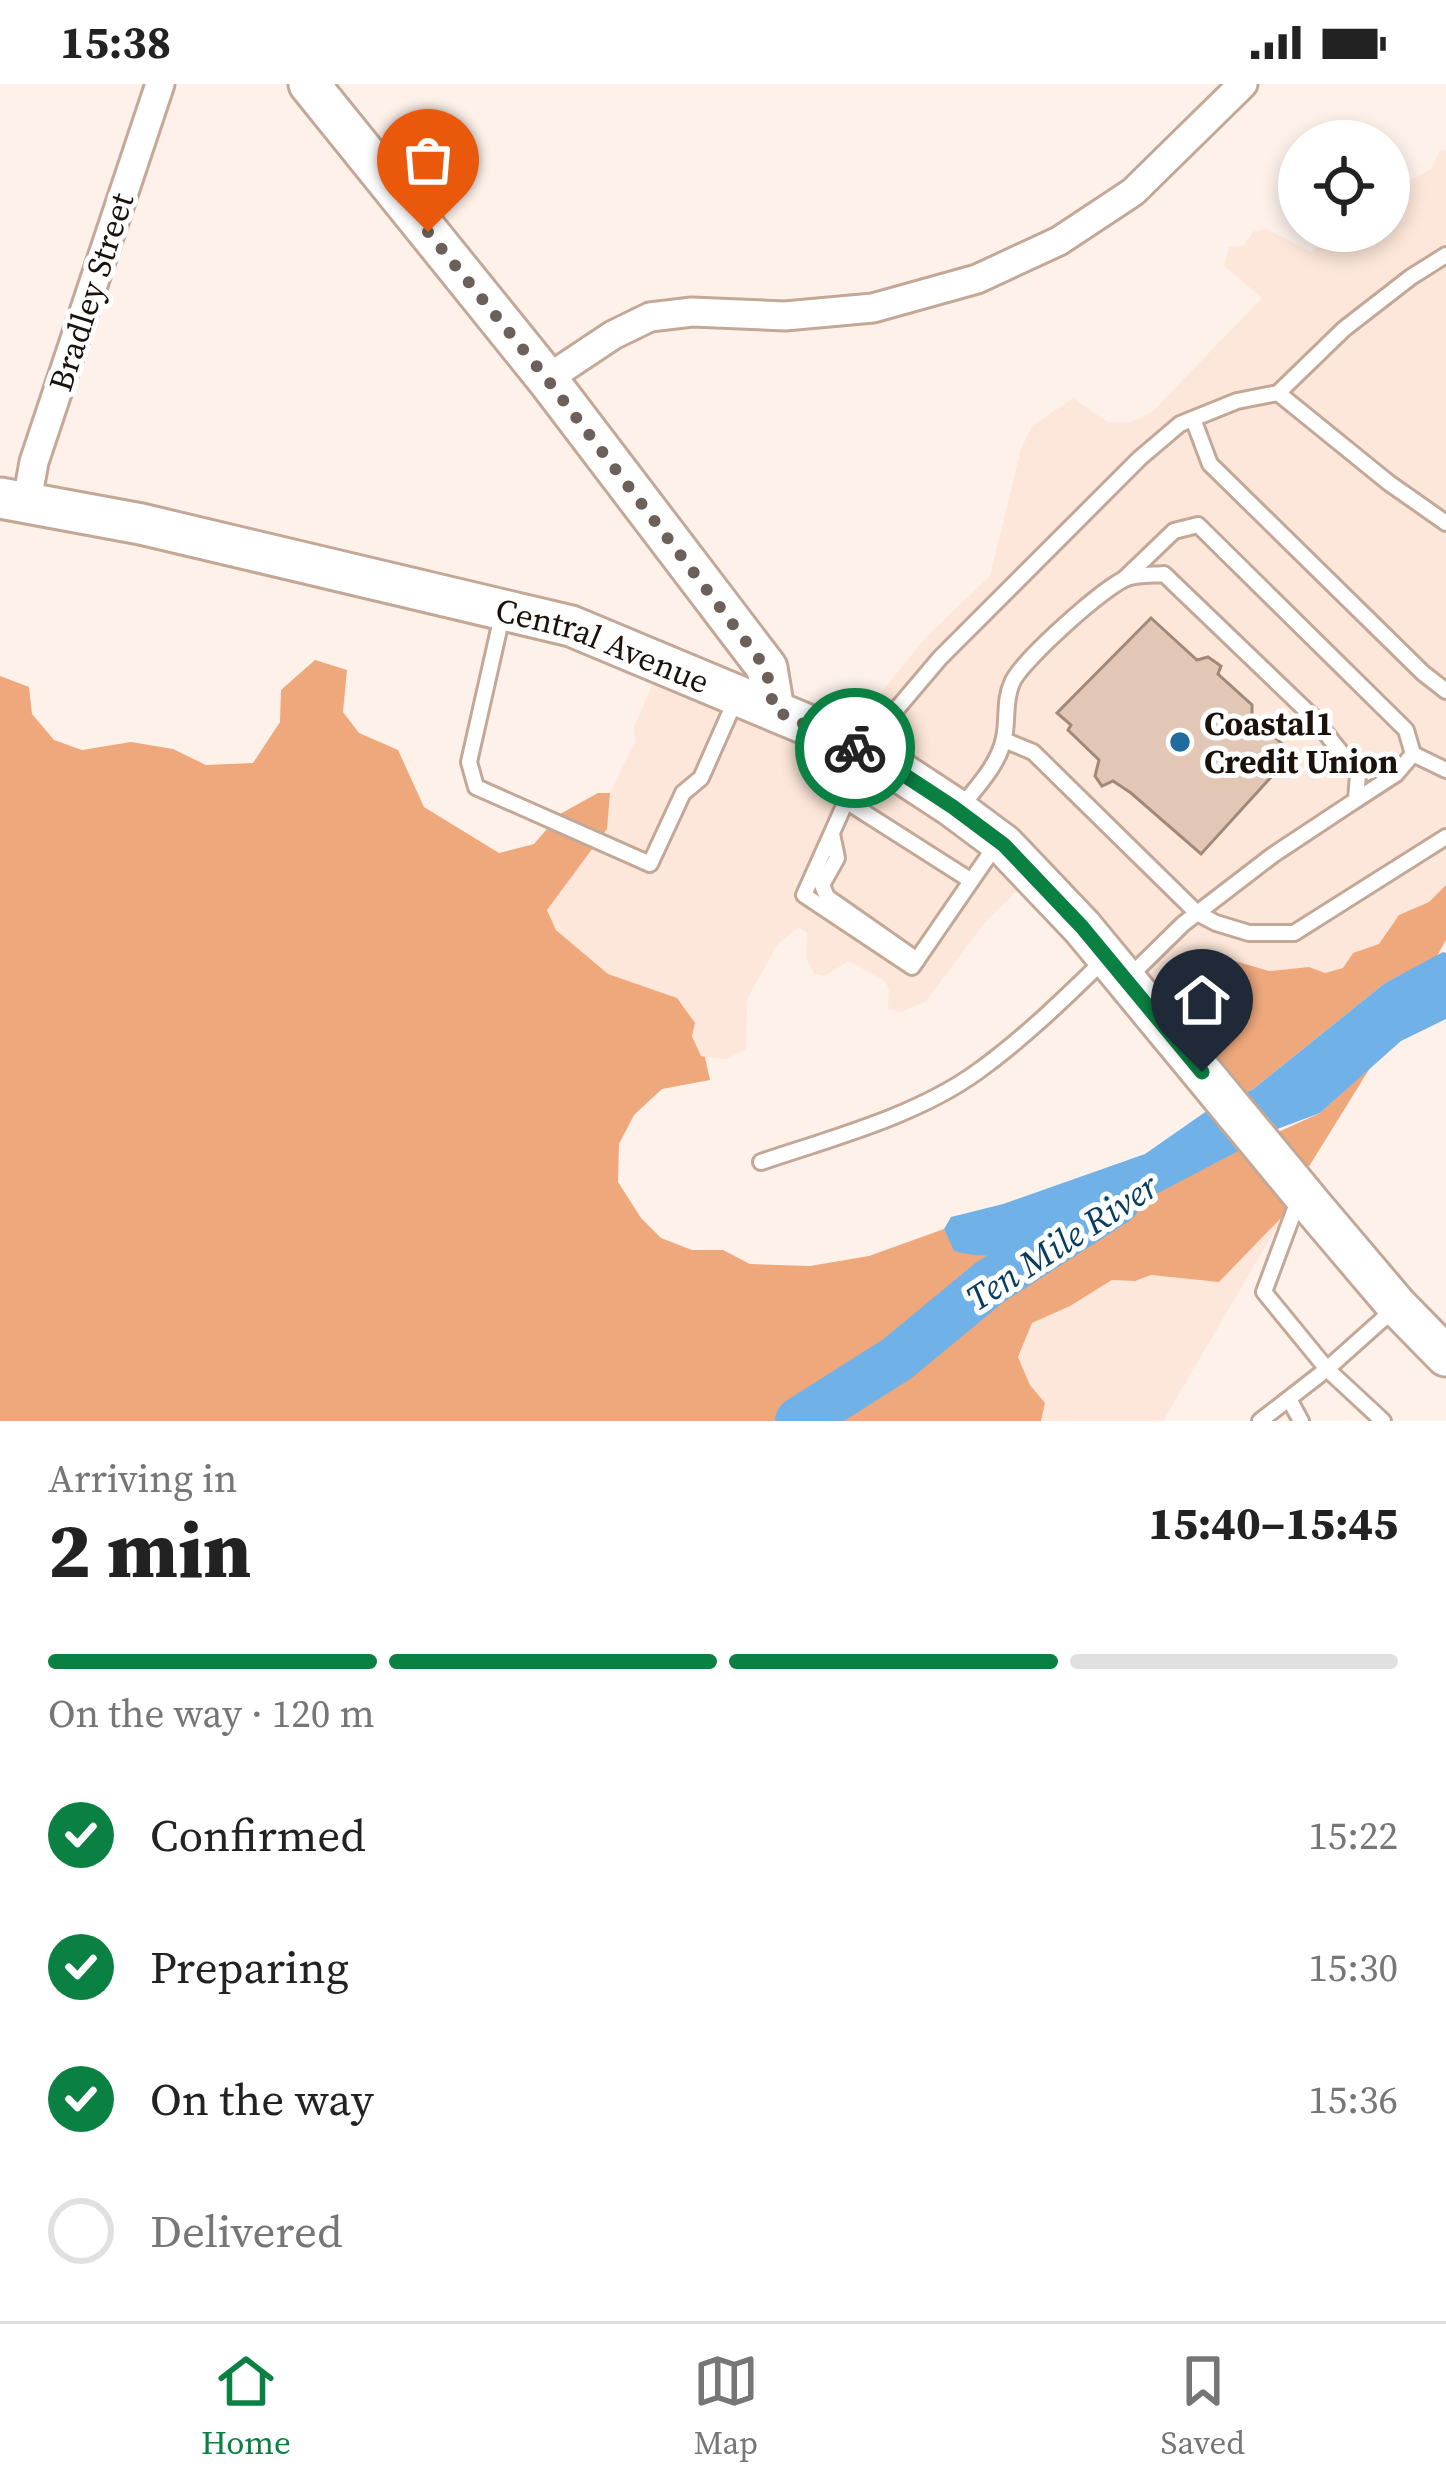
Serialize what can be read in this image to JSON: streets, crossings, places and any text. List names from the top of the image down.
{
  "streets": {
    "main road": ["Central Avenue"],
    "street": ["Bradley Street"]
  },
  "crossings": [
    ["Bradley Street", "Central Avenue"]
  ],
  "water": ["Ten Mile River"],
  "places": ["Coastal1 Credit Union"],
  "page": {
    "status": "15:38",
    "heading": ["2 min", "Arriving in", "15:40–15:45"],
    "bar": "On the way · 120 m",
    "list": [
      ["Confirmed", "15:22"],
      ["Preparing", "15:30"],
      ["On the way", "15:36"],
      "Delivered"
    ],
    "tabs": ["Home", "Map", "Saved"]
  }
}
